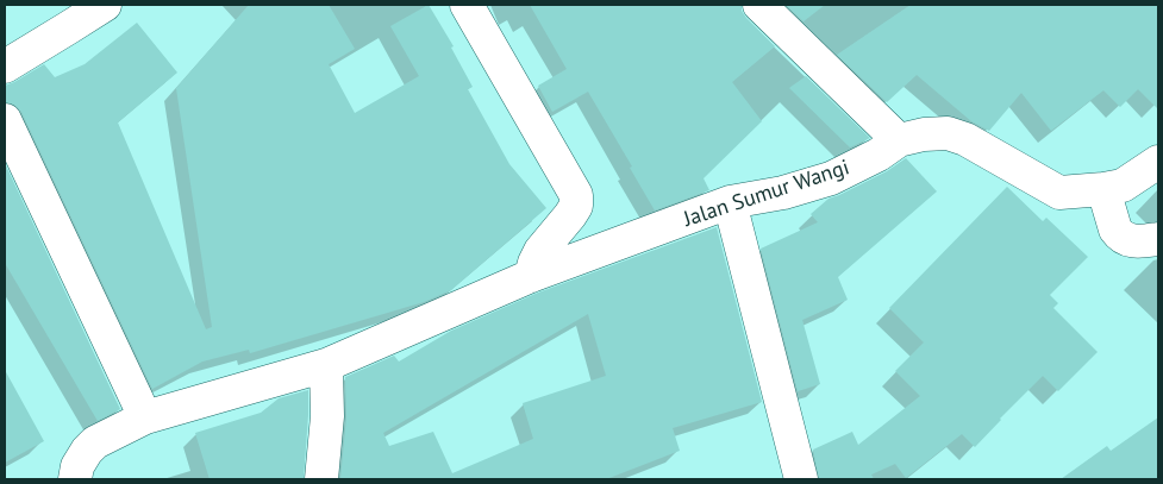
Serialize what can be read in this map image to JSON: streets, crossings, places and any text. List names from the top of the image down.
{
  "streets": {
    "street": ["Jalan Sumur Wangi"]
  }
}
